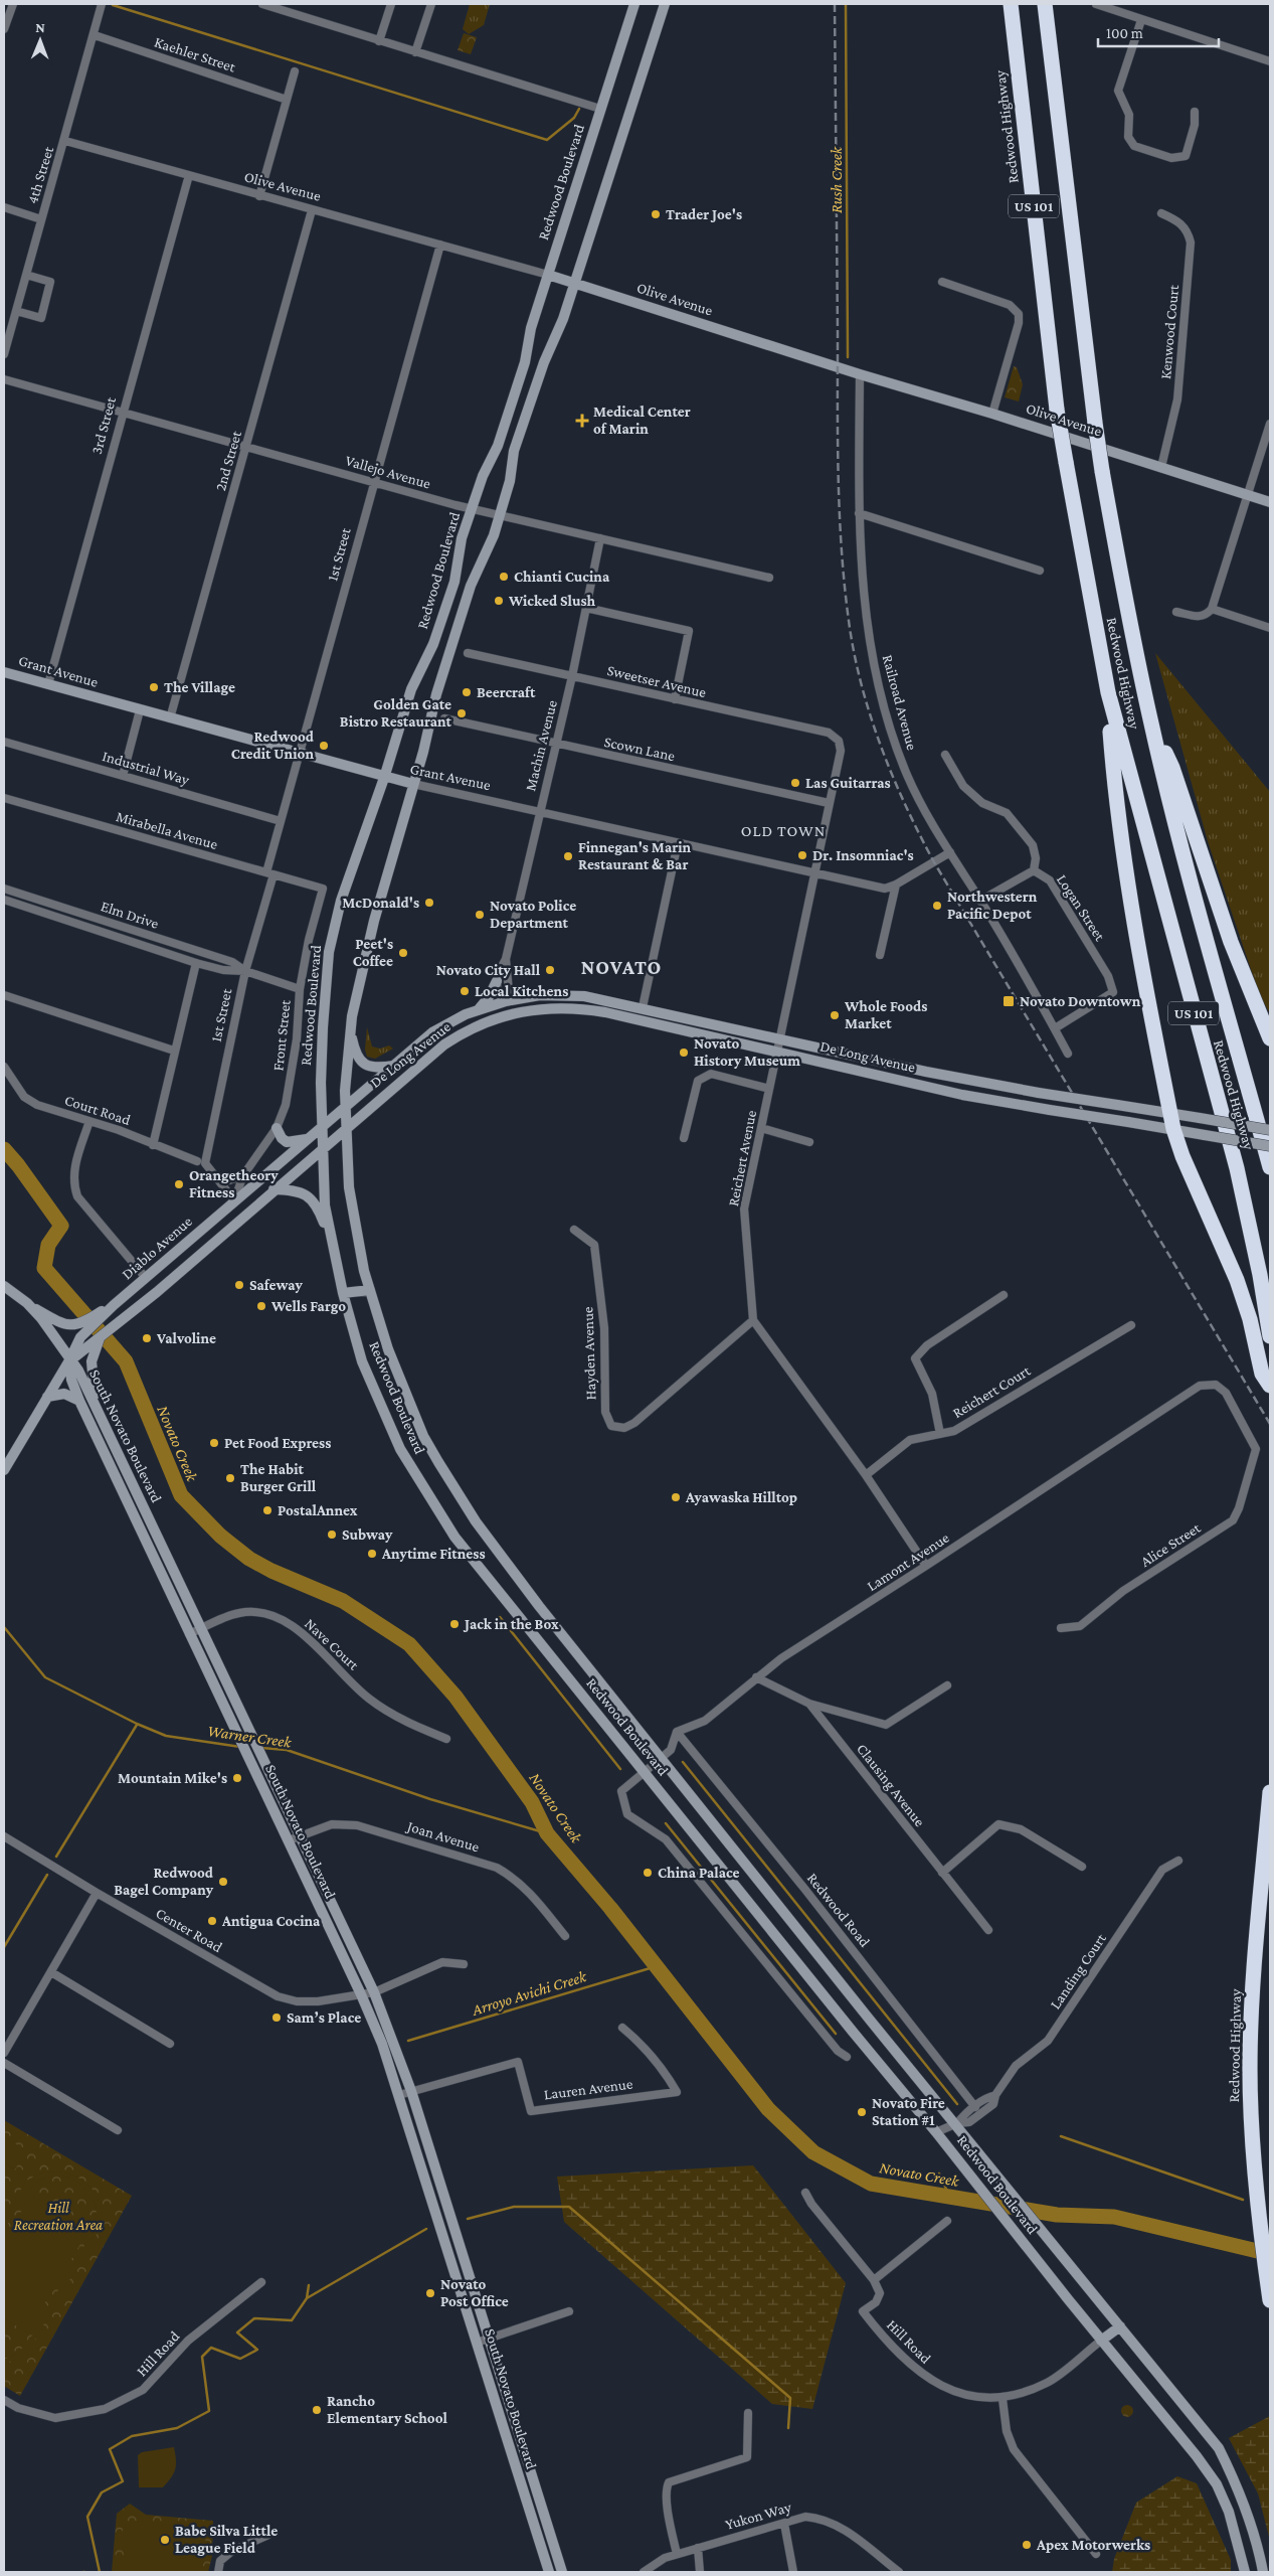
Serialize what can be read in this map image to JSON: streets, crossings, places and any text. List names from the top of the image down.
{
  "streets": {
    "highway": ["Redwood Highway", "US 101"],
    "main road": [
      "Redwood Boulevard",
      "Olive Avenue",
      "Grant Avenue",
      "De Long Avenue",
      "Diablo Avenue",
      "South Novato Boulevard"
    ],
    "street": [
      "Kaehler Street",
      "4th Street",
      "Kenwood Court",
      "3rd Street",
      "2nd Street",
      "Vallejo Avenue",
      "1st Street",
      "Sweetser Avenue",
      "Railroad Avenue",
      "Machin Avenue",
      "Scown Lane",
      "Industrial Way",
      "Mirabella Avenue",
      "Logan Street",
      "Elm Drive",
      "Front Street",
      "Court Road",
      "Reichert Avenue",
      "Hayden Avenue",
      "Reichert Court",
      "Alice Street",
      "Lamont Avenue",
      "Nave Court",
      "Clausing Avenue",
      "Joan Avenue",
      "Redwood Road",
      "Center Road",
      "Landing Court",
      "Lauren Avenue",
      "Hill Road",
      "Yukon Way"
    ]
  },
  "crossings": [
    ["Kaehler Street", "4th Street"],
    ["4th Street", "Olive Avenue"],
    ["Redwood Boulevard", "Olive Avenue"],
    ["Redwood Boulevard", "Vallejo Avenue"],
    ["Redwood Boulevard", "Grant Avenue"],
    ["Redwood Boulevard", "De Long Avenue"],
    ["Redwood Boulevard", "Diablo Avenue"],
    ["Redwood Boulevard", "Landing Court"],
    ["Redwood Boulevard", "Hill Road"],
    ["Olive Avenue", "Kenwood Court"],
    ["Olive Avenue", "3rd Street"],
    ["Olive Avenue", "2nd Street"],
    ["Olive Avenue", "1st Street"],
    ["Olive Avenue", "Railroad Avenue"],
    ["3rd Street", "Vallejo Avenue"],
    ["3rd Street", "Grant Avenue"],
    ["2nd Street", "Vallejo Avenue"],
    ["2nd Street", "Grant Avenue"],
    ["Vallejo Avenue", "1st Street"],
    ["Vallejo Avenue", "Machin Avenue"],
    ["1st Street", "Grant Avenue"],
    ["1st Street", "Industrial Way"],
    ["1st Street", "Mirabella Avenue"],
    ["1st Street", "Elm Drive"],
    ["1st Street", "Court Road"],
    ["Grant Avenue", "Machin Avenue"],
    ["Grant Avenue", "Reichert Avenue"],
    ["Sweetser Avenue", "Machin Avenue"],
    ["Sweetser Avenue", "Reichert Avenue"],
    ["Railroad Avenue", "Logan Street"],
    ["Machin Avenue", "Scown Lane"],
    ["Machin Avenue", "De Long Avenue"],
    ["Scown Lane", "Reichert Avenue"],
    ["Mirabella Avenue", "Front Street"],
    ["Elm Drive", "Front Street"],
    ["Front Street", "Diablo Avenue"],
    ["De Long Avenue", "Reichert Avenue"],
    ["De Long Avenue", "Diablo Avenue"],
    ["Reichert Avenue", "Hayden Avenue"],
    ["Diablo Avenue", "South Novato Boulevard"],
    ["South Novato Boulevard", "Nave Court"],
    ["South Novato Boulevard", "Joan Avenue"],
    ["South Novato Boulevard", "Center Road"],
    ["South Novato Boulevard", "Lauren Avenue"],
    ["Alice Street", "Lamont Avenue"],
    ["Lamont Avenue", "Clausing Avenue"],
    ["Lamont Avenue", "Redwood Road"],
    ["Redwood Road", "Landing Court"]
  ],
  "districts": ["OLD TOWN", "NOVATO"],
  "water": [
    "Rush Creek",
    "Novato Creek",
    "Warner Creek",
    "Arroyo Avichi Creek"
  ],
  "parks": ["Hill Recreation Area"],
  "places": {
    "other": [
      "Trader Joe's",
      "Chianti Cucina",
      "Wicked Slush",
      "The Village",
      "Beercraft",
      "Golden Gate Bistro Restaurant",
      "Redwood Credit Union",
      "Las Guitarras",
      "Dr. Insomniac's",
      "Finnegan's Marin Restaurant & Bar",
      "McDonald's",
      "Northwestern Pacific Depot",
      "Novato Police Department",
      "Peet's Coffee",
      "Novato City Hall",
      "Local Kitchens",
      "Whole Foods Market",
      "Novato History Museum",
      "Orangetheory Fitness",
      "Safeway",
      "Wells Fargo",
      "Valvoline",
      "Pet Food Express",
      "The Habit Burger Grill",
      "Ayawaska Hilltop",
      "PostalAnnex",
      "Subway",
      "Anytime Fitness",
      "Jack in the Box",
      "Mountain Mike's",
      "China Palace",
      "Redwood Bagel Company",
      "Antigua Cocina",
      "Sam’s Place",
      "Novato Fire Station #1",
      "Novato Post Office",
      "Rancho Elementary School",
      "Babe Silva Little League Field",
      "Apex Motorwerks"
    ],
    "health": ["Medical Center of Marin"],
    "transit": ["Novato Downtown"]
  },
  "scale_bar": "100 m",
  "north": "top"
}
